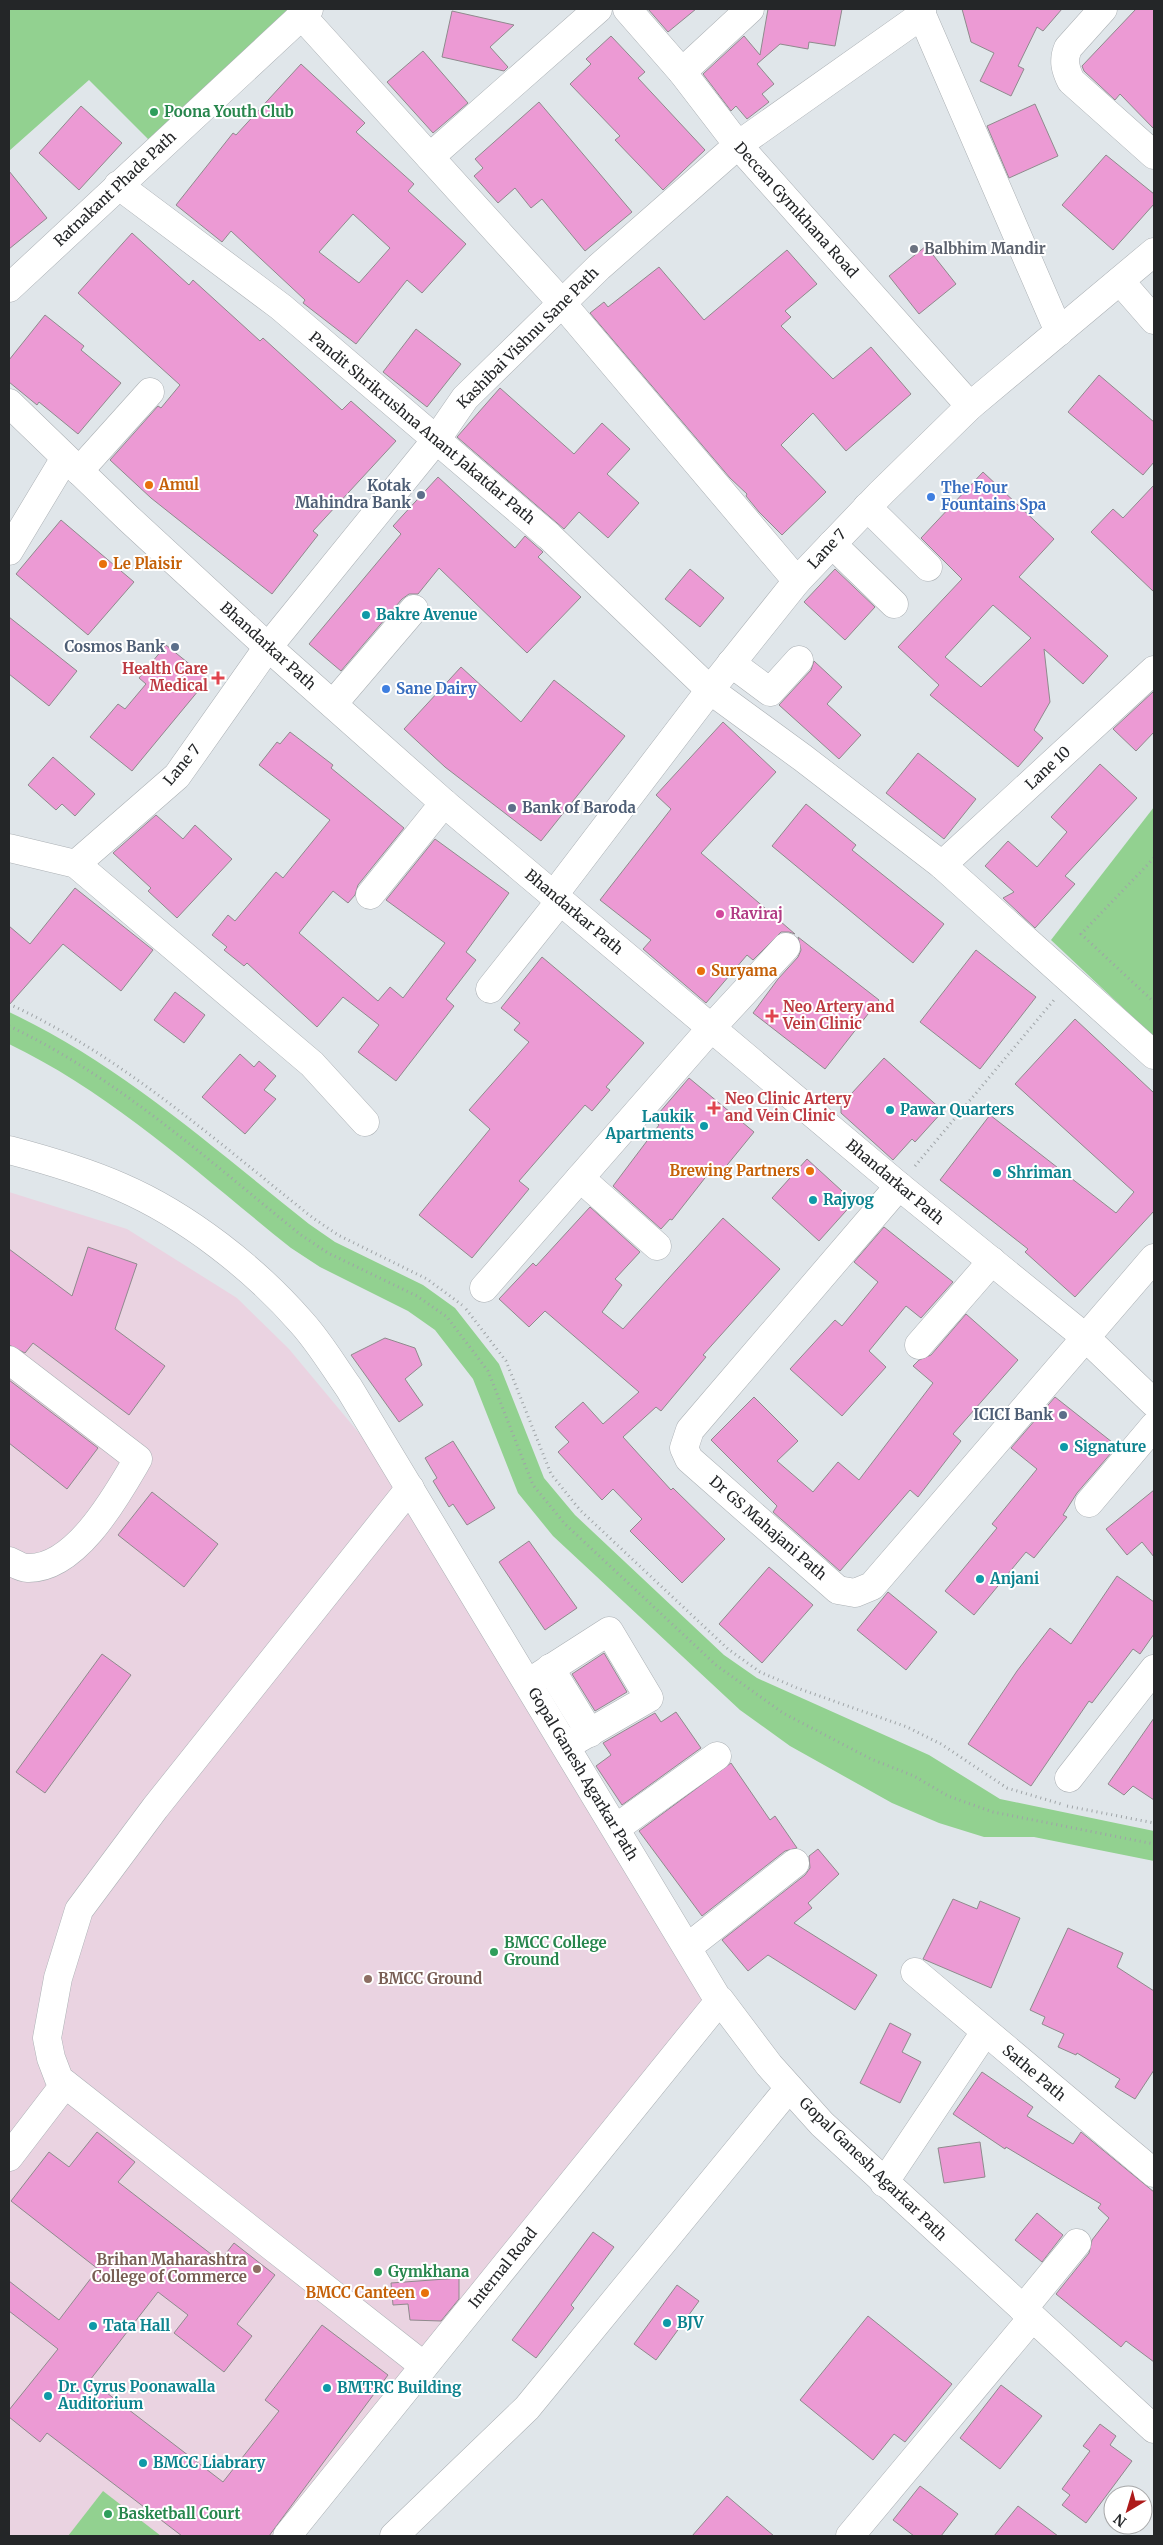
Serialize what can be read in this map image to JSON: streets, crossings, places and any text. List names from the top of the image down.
{
  "streets": {
    "street": [
      "Ratnakant Phade Path",
      "Deccan Gymkhana Road",
      "Kashibai Vishnu Sane Path",
      "Pandit Shrikrushna Anant Jakatdar Path",
      "Lane 7",
      "Bhandarkar Path",
      "Lane 10",
      "Dr GS Mahajani Path",
      "Gopal Ganesh Agarkar Path",
      "Sathe Path",
      "Internal Road"
    ]
  },
  "crossings": [
    ["Ratnakant Phade Path", "Pandit Shrikrushna Anant Jakatdar Path"],
    ["Deccan Gymkhana Road", "Kashibai Vishnu Sane Path"],
    ["Deccan Gymkhana Road", "Lane 7"],
    ["Kashibai Vishnu Sane Path", "Pandit Shrikrushna Anant Jakatdar Path"],
    ["Kashibai Vishnu Sane Path", "Lane 7"],
    ["Kashibai Vishnu Sane Path", "Bhandarkar Path"],
    ["Pandit Shrikrushna Anant Jakatdar Path", "Lane 7"],
    ["Pandit Shrikrushna Anant Jakatdar Path", "Lane 10"],
    ["Lane 7", "Bhandarkar Path"],
    ["Bhandarkar Path", "Dr GS Mahajani Path"],
    ["Gopal Ganesh Agarkar Path", "Internal Road"]
  ],
  "places": {
    "other": [
      "Poona Youth Club",
      "Balbhim Mandir",
      "Amul",
      "Kotak Mahindra Bank",
      "The Four Fountains Spa",
      "Le Plaisir",
      "Bakre Avenue",
      "Cosmos Bank",
      "Sane Dairy",
      "Bank of Baroda",
      "Raviraj",
      "Suryama",
      "Pawar Quarters",
      "Laukik Apartments",
      "Brewing Partners",
      "Shriman",
      "Rajyog",
      "ICICI Bank",
      "Signature",
      "Anjani",
      "BMCC College Ground",
      "BMCC Ground",
      "Brihan Maharashtra College of Commerce",
      "Gymkhana",
      "BMCC Canteen",
      "BJV",
      "Tata Hall",
      "BMTRC Building",
      "Dr. Cyrus Poonawalla Auditorium",
      "BMCC Liabrary",
      "Basketball Court"
    ],
    "health": ["Health Care Medical", "Neo Artery and Vein Clinic", "Neo Clinic Artery and Vein Clinic"]
  },
  "north": "bottom left"
}
